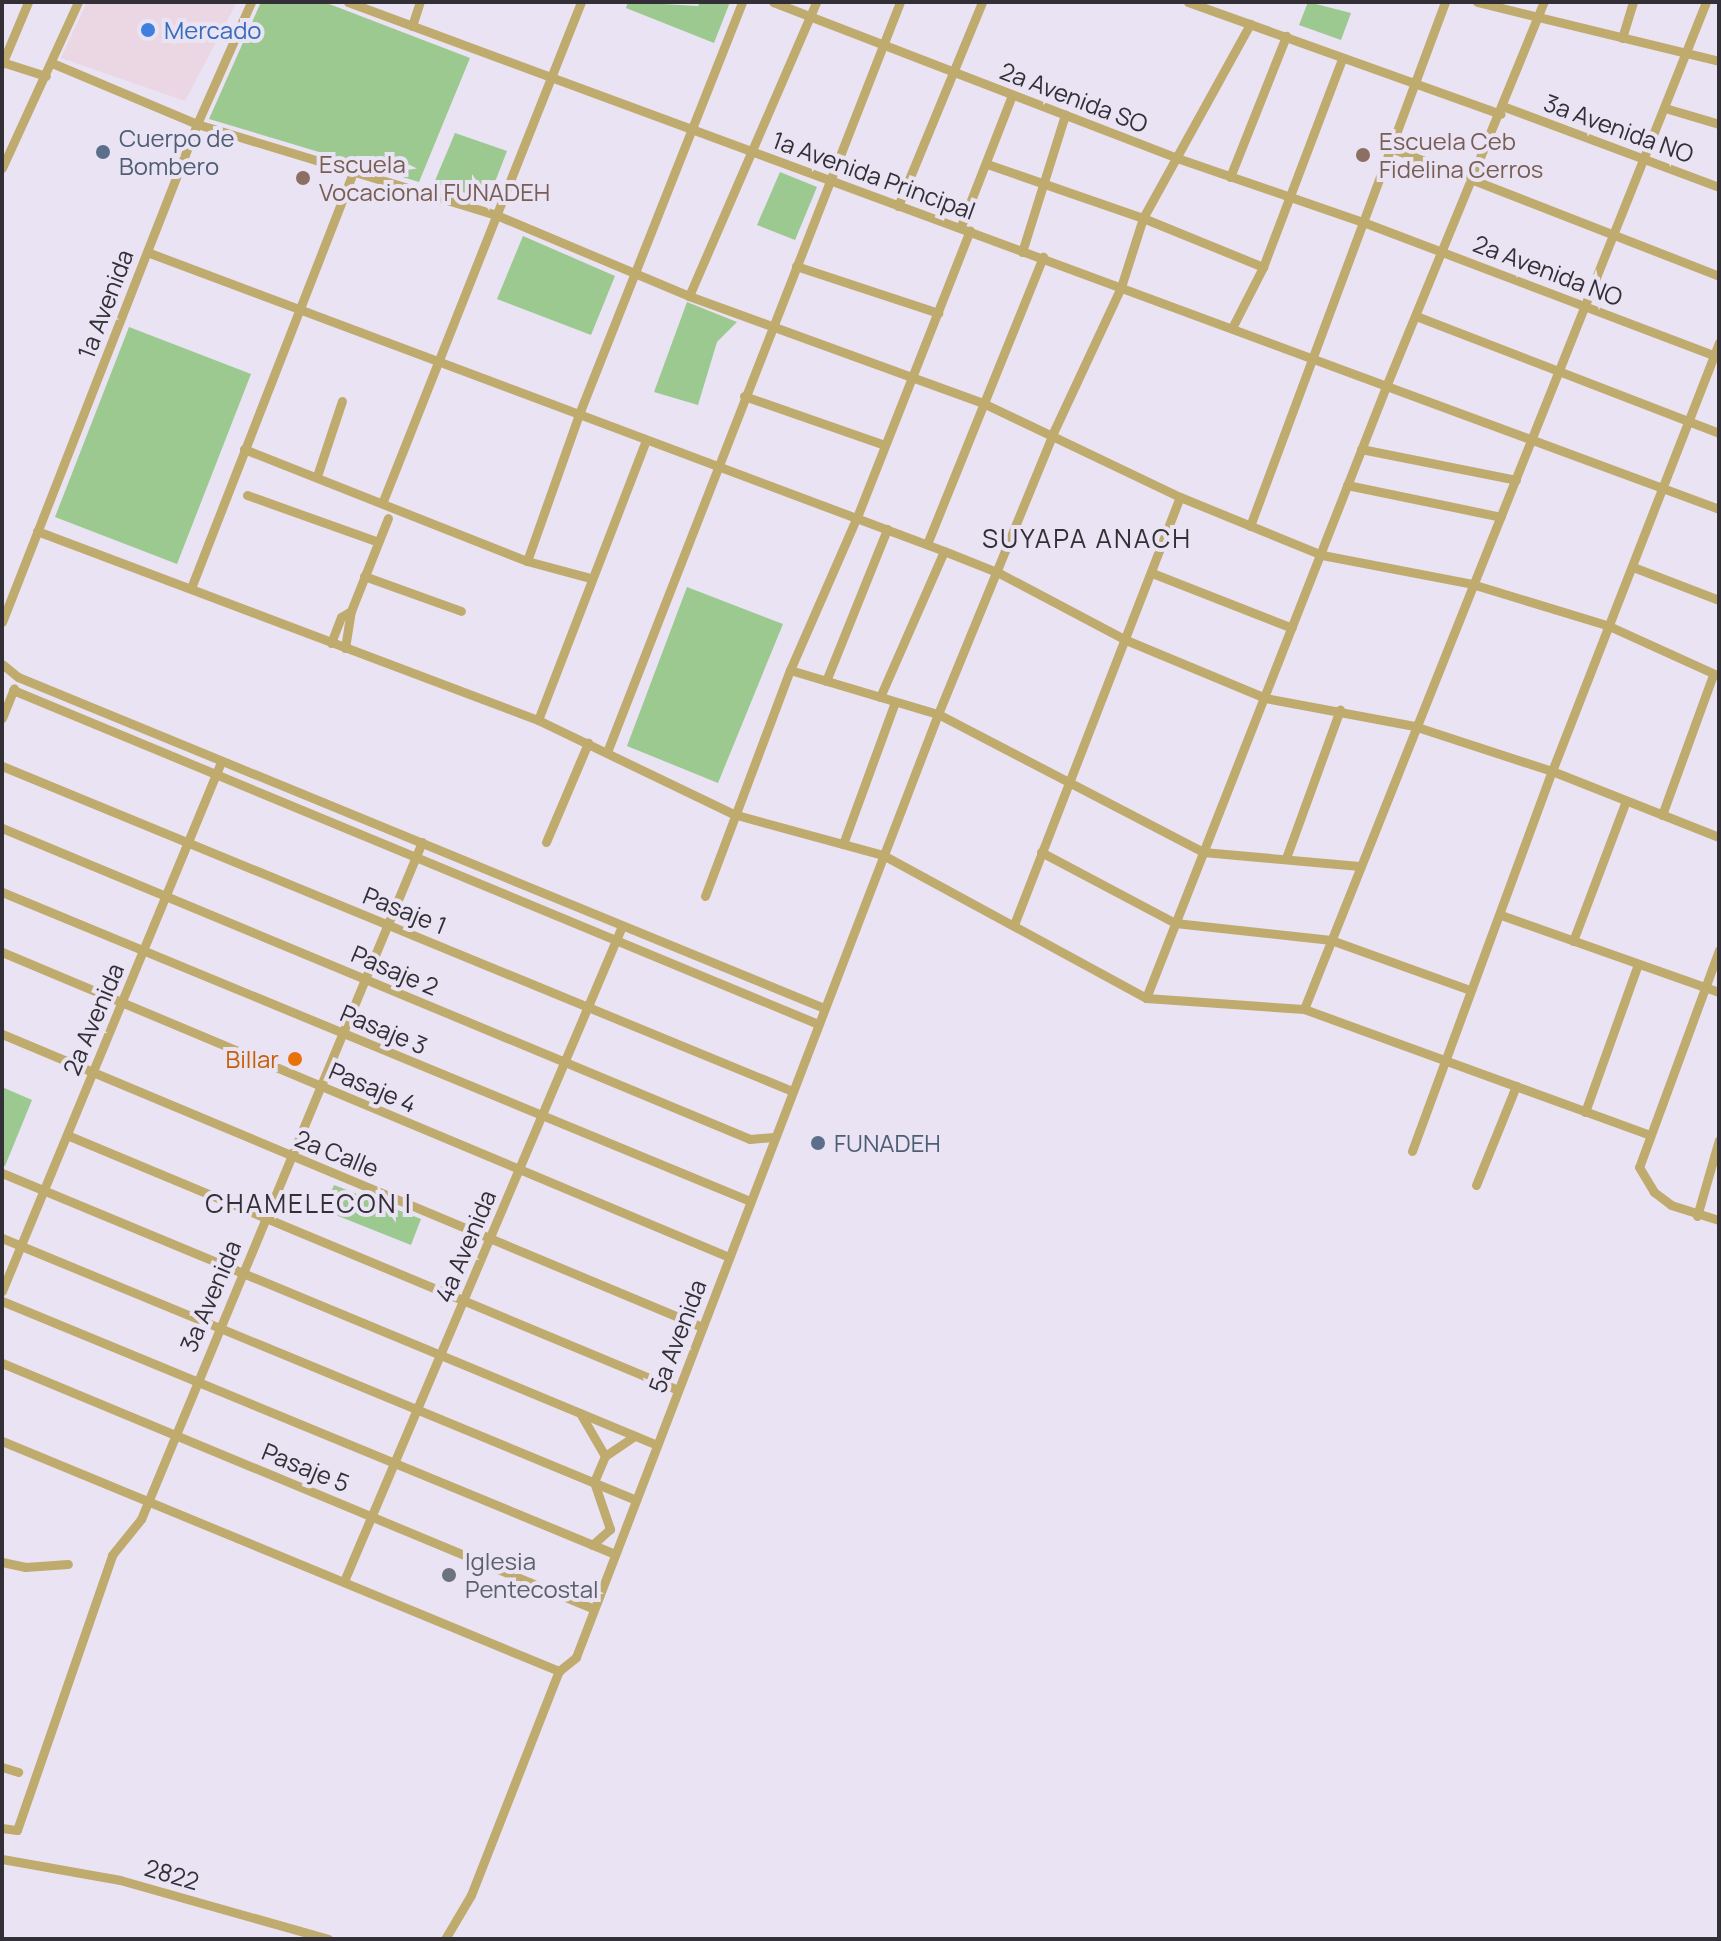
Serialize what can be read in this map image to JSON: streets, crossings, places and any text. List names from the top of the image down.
{
  "streets": {
    "street": [
      "2a Avenida SO",
      "3a Avenida NO",
      "1a Avenida Principal",
      "2a Avenida NO",
      "1a Avenida",
      "Pasaje 1",
      "Pasaje 2",
      "2a Avenida",
      "Pasaje 3",
      "Pasaje 4",
      "2a Calle",
      "4a Avenida",
      "3a Avenida",
      "5a Avenida",
      "Pasaje 5",
      "2822"
    ]
  },
  "crossings": [
    ["2a Avenida SO", "2a Avenida NO"],
    ["2a Avenida SO", "5a Avenida"],
    ["3a Avenida NO", "5a Avenida"],
    ["1a Avenida Principal", "5a Avenida"],
    ["Pasaje 1", "2a Avenida"],
    ["Pasaje 1", "4a Avenida"],
    ["Pasaje 1", "3a Avenida"],
    ["Pasaje 1", "5a Avenida"],
    ["Pasaje 2", "2a Avenida"],
    ["Pasaje 2", "4a Avenida"],
    ["Pasaje 2", "3a Avenida"],
    ["Pasaje 2", "5a Avenida"],
    ["2a Avenida", "Pasaje 3"],
    ["2a Avenida", "Pasaje 4"],
    ["2a Avenida", "2a Calle"],
    ["Pasaje 3", "4a Avenida"],
    ["Pasaje 3", "3a Avenida"],
    ["Pasaje 3", "5a Avenida"],
    ["Pasaje 4", "4a Avenida"],
    ["Pasaje 4", "3a Avenida"],
    ["Pasaje 4", "5a Avenida"],
    ["2a Calle", "4a Avenida"],
    ["2a Calle", "3a Avenida"],
    ["2a Calle", "5a Avenida"],
    ["4a Avenida", "Pasaje 5"],
    ["3a Avenida", "Pasaje 5"],
    ["5a Avenida", "Pasaje 5"]
  ],
  "districts": ["SUYAPA ANACH", "CHAMELECON I"],
  "places": [
    "Mercado",
    "Cuerpo de Bombero",
    "Escuela Ceb Fidelina Cerros",
    "Escuela Vocacional FUNADEH",
    "Billar",
    "FUNADEH",
    "Iglesia Pentecostal"
  ]
}
